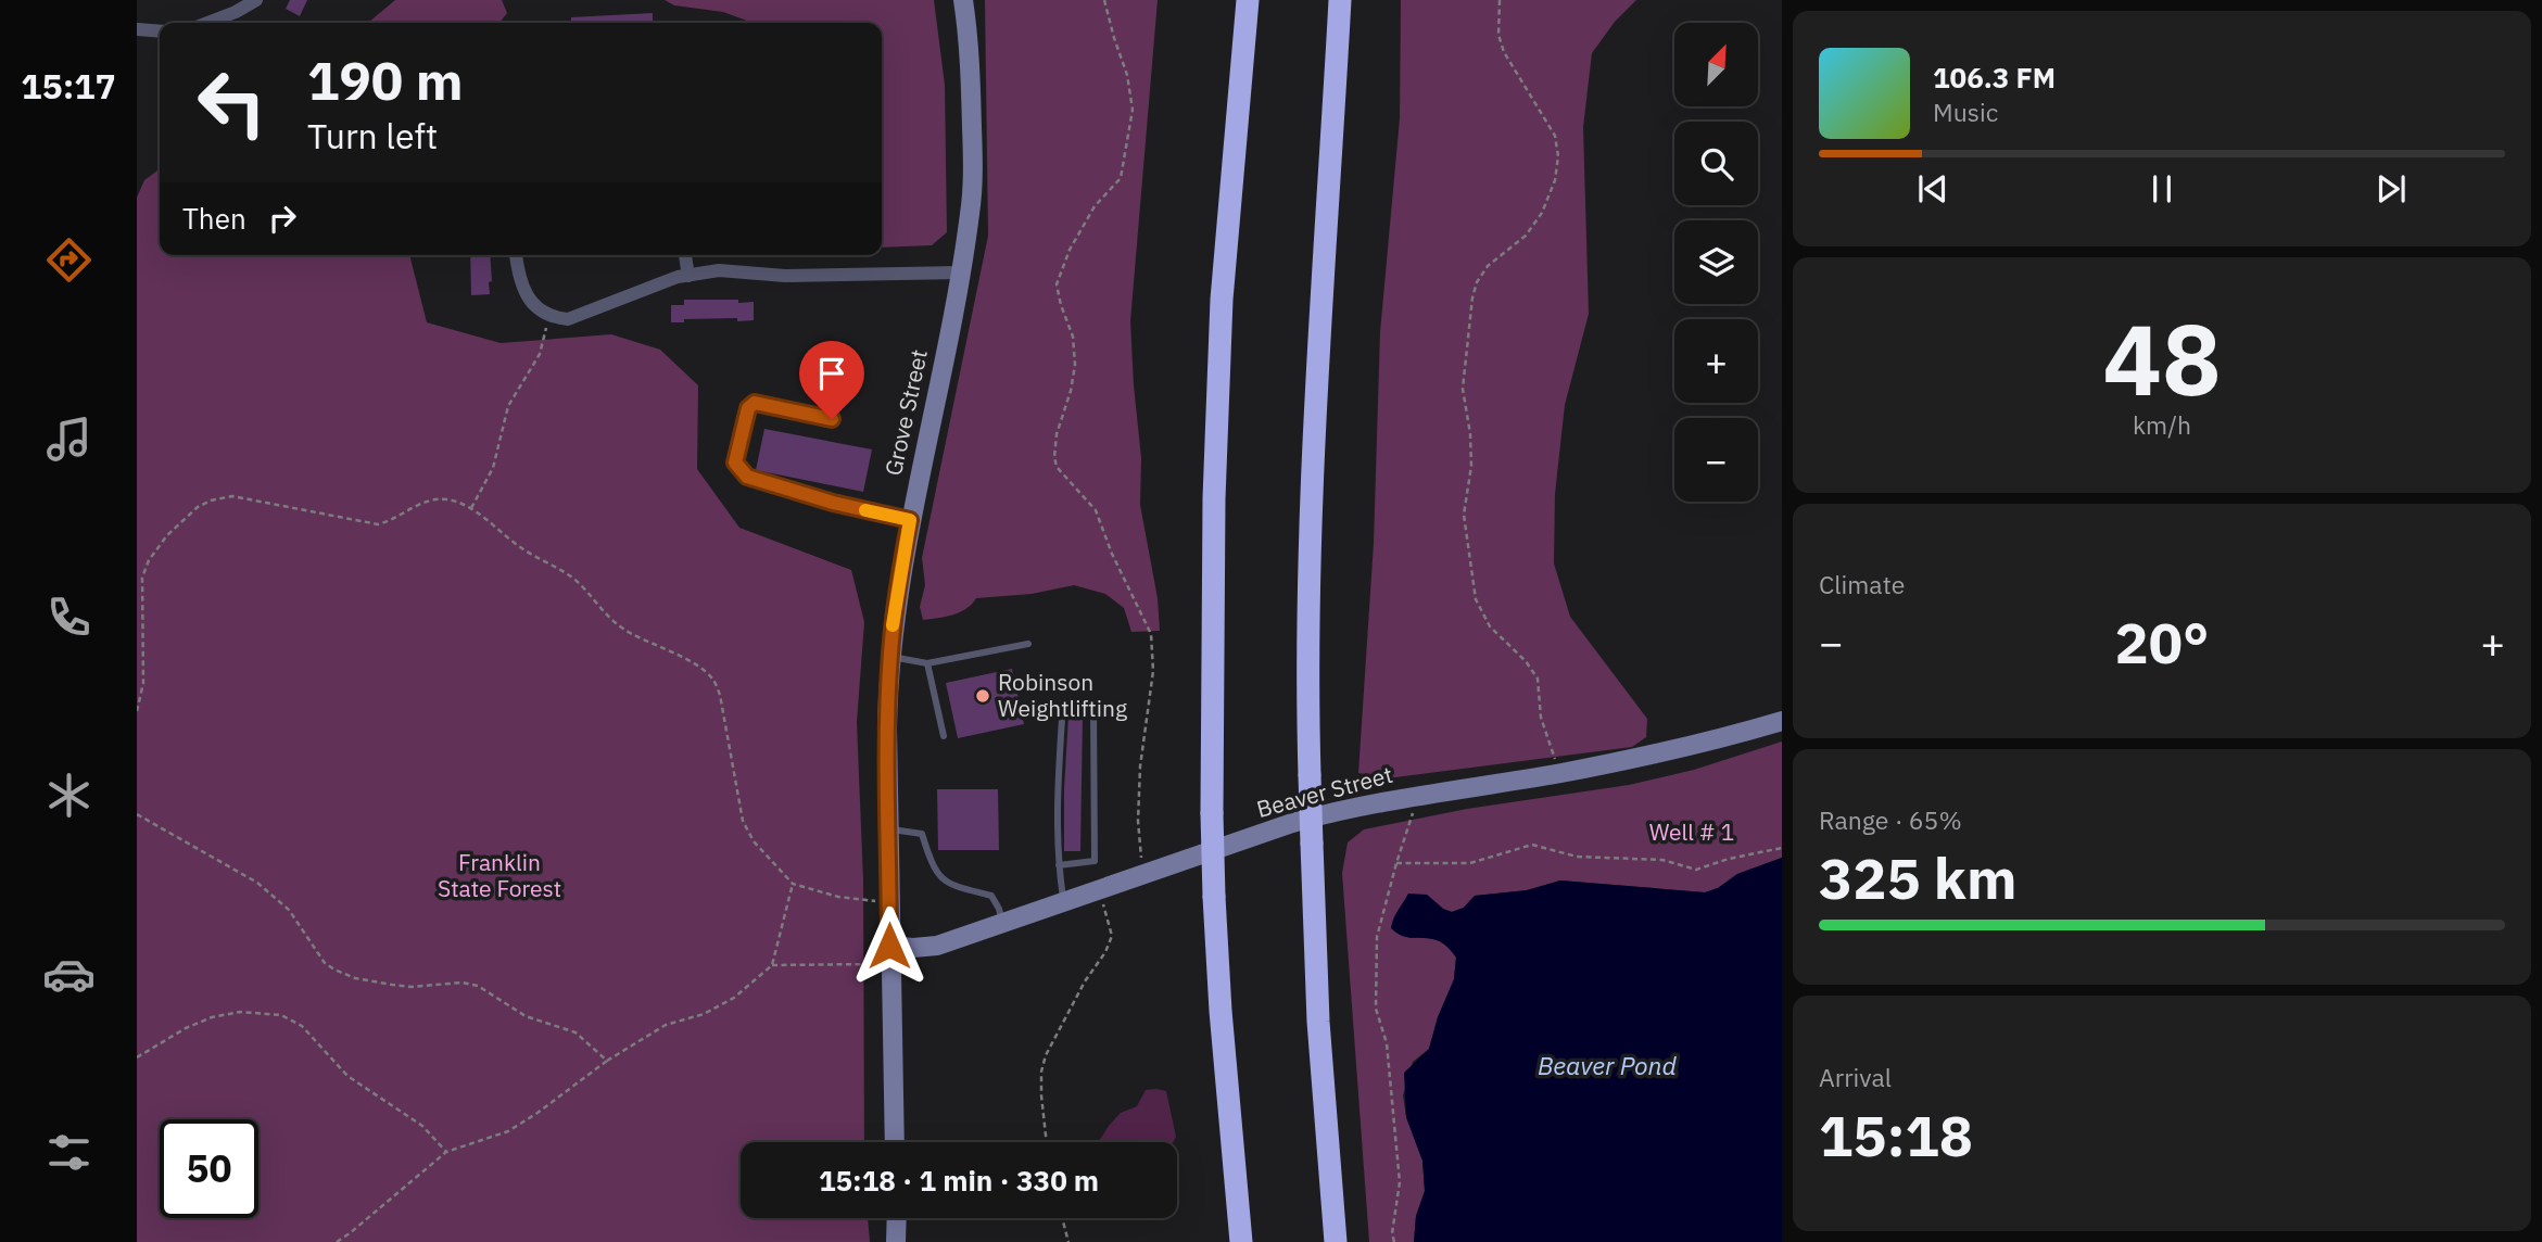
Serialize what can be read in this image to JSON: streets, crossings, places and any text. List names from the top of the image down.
{
  "streets": {
    "main road": ["Grove Street", "Beaver Street"]
  },
  "crossings": [
    ["Grove Street", "Beaver Street"]
  ],
  "water": ["Beaver Pond"],
  "parks": ["Well # 1", "Franklin State Forest"],
  "places": ["Robinson Weightlifting"],
  "north": "top right",
  "page": {
    "tabs": "15:17",
    "map_buttons": ["+", "−"],
    "turn": ["190 m", "Turn left"],
    "song": ["106.3 FM", "Music"],
    "then": "Then",
    "tile": [
      ["48", "km/h"],
      "Climate",
      ["Range · 65%", "325 km"],
      ["Arrival", "15:18"]
    ],
    "heat": ["−", "20°", "+"],
    "limit": "50",
    "trip": "15:18 · 1 min · 330 m"
  }
}
